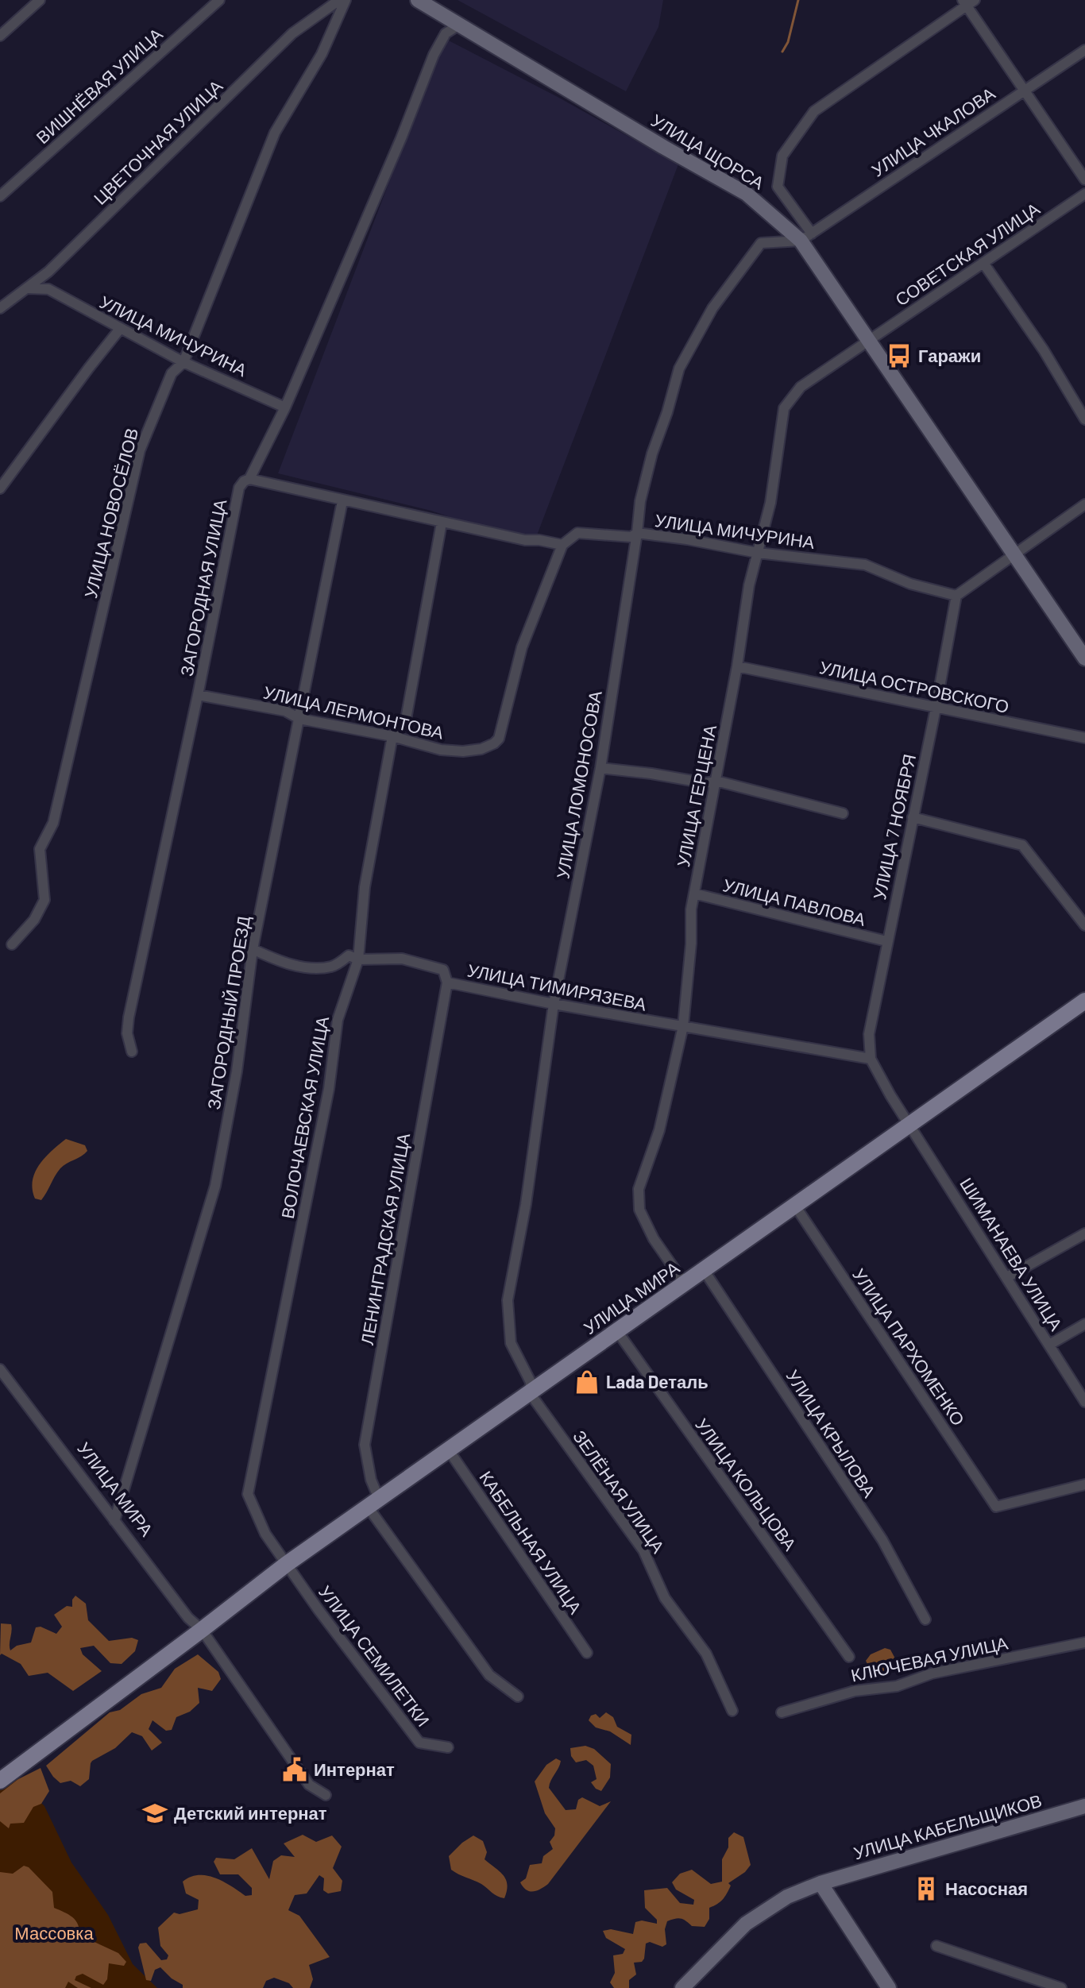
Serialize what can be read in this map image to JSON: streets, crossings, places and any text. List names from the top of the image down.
{
  "streets": {
    "main road": ["УЛИЦА МИРА"],
    "street": [
      "ВИШНЁВАЯ УЛИЦА",
      "УЛИЦА ЧКАЛОВА",
      "ЦВЕТОЧНАЯ УЛИЦА",
      "УЛИЦА ЩОРСА",
      "СОВЕТСКАЯ УЛИЦА",
      "УЛИЦА МИЧУРИНА",
      "УЛИЦА НОВОСЁЛОВ",
      "ЗАГОРОДНАЯ УЛИЦА",
      "УЛИЦА ОСТРОВСКОГО",
      "УЛИЦА ЛЕРМОНТОВА",
      "УЛИЦА ЛОМОНОСОВА",
      "УЛИЦА ГЕРЦЕНА",
      "УЛИЦА 7 НОЯБРЯ",
      "УЛИЦА ПАВЛОВА",
      "УЛИЦА ТИМИРЯЗЕВА",
      "ЗАГОРОДНЫЙ ПРОЕЗД",
      "ВОЛОЧАЕВСКАЯ УЛИЦА",
      "ЛЕНИНГРАДСКАЯ УЛИЦА",
      "ШИМАНАЕВА УЛИЦА",
      "УЛИЦА ПАРХОМЕНКО",
      "УЛИЦА КРЫЛОВА",
      "УЛИЦА КОЛЬЦОВА",
      "ЗЕЛЁНАЯ УЛИЦА",
      "КАБЕЛЬНАЯ УЛИЦА",
      "УЛИЦА СЕМИЛЕТКИ",
      "КЛЮЧЕВАЯ УЛИЦА",
      "УЛИЦА КАБЕЛЬЩИКОВ"
    ]
  },
  "crossings": [
    ["УЛИЦА ЧКАЛОВА", "УЛИЦА ЩОРСА"],
    ["УЛИЦА ЧКАЛОВА", "УЛИЦА ЛОМОНОСОВА"],
    ["ЦВЕТОЧНАЯ УЛИЦА", "УЛИЦА МИЧУРИНА"],
    ["УЛИЦА ЩОРСА", "СОВЕТСКАЯ УЛИЦА"],
    ["УЛИЦА ЩОРСА", "ЗАГОРОДНАЯ УЛИЦА"],
    ["УЛИЦА ЩОРСА", "УЛИЦА ЛОМОНОСОВА"],
    ["УЛИЦА ЩОРСА", "УЛИЦА ГЕРЦЕНА"],
    ["СОВЕТСКАЯ УЛИЦА", "УЛИЦА ГЕРЦЕНА"],
    ["УЛИЦА МИЧУРИНА", "УЛИЦА НОВОСЁЛОВ"],
    ["УЛИЦА МИЧУРИНА", "ЗАГОРОДНАЯ УЛИЦА"],
    ["УЛИЦА МИЧУРИНА", "УЛИЦА ЛЕРМОНТОВА"],
    ["УЛИЦА МИЧУРИНА", "УЛИЦА ЛОМОНОСОВА"],
    ["УЛИЦА МИЧУРИНА", "УЛИЦА ГЕРЦЕНА"],
    ["УЛИЦА МИЧУРИНА", "УЛИЦА 7 НОЯБРЯ"],
    ["ЗАГОРОДНАЯ УЛИЦА", "УЛИЦА ЛЕРМОНТОВА"],
    ["УЛИЦА ОСТРОВСКОГО", "УЛИЦА ГЕРЦЕНА"],
    ["УЛИЦА ОСТРОВСКОГО", "УЛИЦА 7 НОЯБРЯ"],
    ["УЛИЦА ЛЕРМОНТОВА", "ЗАГОРОДНЫЙ ПРОЕЗД"],
    ["УЛИЦА ЛЕРМОНТОВА", "ВОЛОЧАЕВСКАЯ УЛИЦА"],
    ["УЛИЦА ЛОМОНОСОВА", "УЛИЦА ТИМИРЯЗЕВА"],
    ["УЛИЦА ЛОМОНОСОВА", "УЛИЦА МИРА"],
    ["УЛИЦА ЛОМОНОСОВА", "ЗЕЛЁНАЯ УЛИЦА"],
    ["УЛИЦА ГЕРЦЕНА", "УЛИЦА ПАВЛОВА"],
    ["УЛИЦА ГЕРЦЕНА", "УЛИЦА ТИМИРЯЗЕВА"],
    ["УЛИЦА ГЕРЦЕНА", "УЛИЦА МИРА"],
    ["УЛИЦА 7 НОЯБРЯ", "УЛИЦА ПАВЛОВА"],
    ["УЛИЦА 7 НОЯБРЯ", "УЛИЦА ТИМИРЯЗЕВА"],
    ["УЛИЦА ТИМИРЯЗЕВА", "ЗАГОРОДНЫЙ ПРОЕЗД"],
    ["УЛИЦА ТИМИРЯЗЕВА", "ВОЛОЧАЕВСКАЯ УЛИЦА"],
    ["УЛИЦА ТИМИРЯЗЕВА", "ЛЕНИНГРАДСКАЯ УЛИЦА"],
    ["ЗАГОРОДНЫЙ ПРОЕЗД", "УЛИЦА МИРА"],
    ["ВОЛОЧАЕВСКАЯ УЛИЦА", "УЛИЦА МИРА"],
    ["ВОЛОЧАЕВСКАЯ УЛИЦА", "УЛИЦА СЕМИЛЕТКИ"],
    ["ЛЕНИНГРАДСКАЯ УЛИЦА", "УЛИЦА МИРА"],
    ["ШИМАНАЕВА УЛИЦА", "УЛИЦА МИРА"],
    ["УЛИЦА МИРА", "УЛИЦА ПАРХОМЕНКО"],
    ["УЛИЦА МИРА", "УЛИЦА КРЫЛОВА"],
    ["УЛИЦА МИРА", "УЛИЦА КОЛЬЦОВА"],
    ["УЛИЦА МИРА", "ЗЕЛЁНАЯ УЛИЦА"],
    ["УЛИЦА МИРА", "КАБЕЛЬНАЯ УЛИЦА"],
    ["УЛИЦА МИРА", "УЛИЦА СЕМИЛЕТКИ"]
  ],
  "parks": ["Массовка"],
  "places": {
    "bus stop": ["Гаражи"],
    "shop": ["Lada Dеталь"],
    "public building": ["Интернат"],
    "school or university": ["Детский интернат"],
    "building": ["Насосная"]
  }
}
